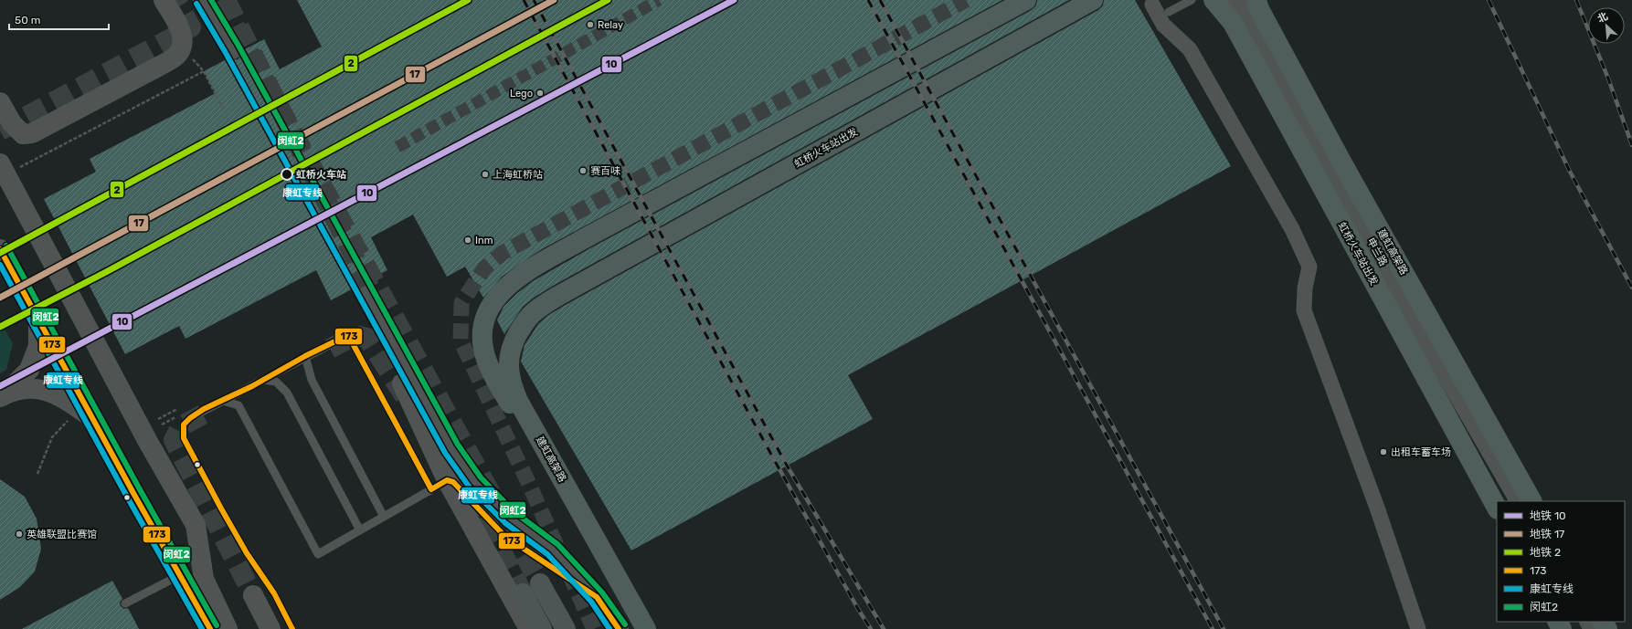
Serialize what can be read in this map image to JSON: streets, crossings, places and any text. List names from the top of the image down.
{
  "streets": {
    "highway": ["虹桥火车站出发", "建虹高架路"],
    "street": ["申兰路"]
  },
  "crossings": [
    ["虹桥火车站出发", "建虹高架路"]
  ],
  "places": [
    "Relay",
    "Lego",
    "赛百味",
    "虹桥火车站",
    "上海虹桥站",
    "Inm",
    "出租车蓄车场",
    "英雄联盟比赛馆"
  ],
  "lines": [
    "metro line 10",
    "metro line 17",
    "metro line 2",
    "transit line 闵虹2",
    "transit line 康虹专线",
    "transit line 173"
  ],
  "legend": [
    "地铁 10",
    "地铁 17",
    "地铁 2",
    "173",
    "康虹专线",
    "闵虹2"
  ],
  "scale_bar": "50 m",
  "north": "top left"
}
